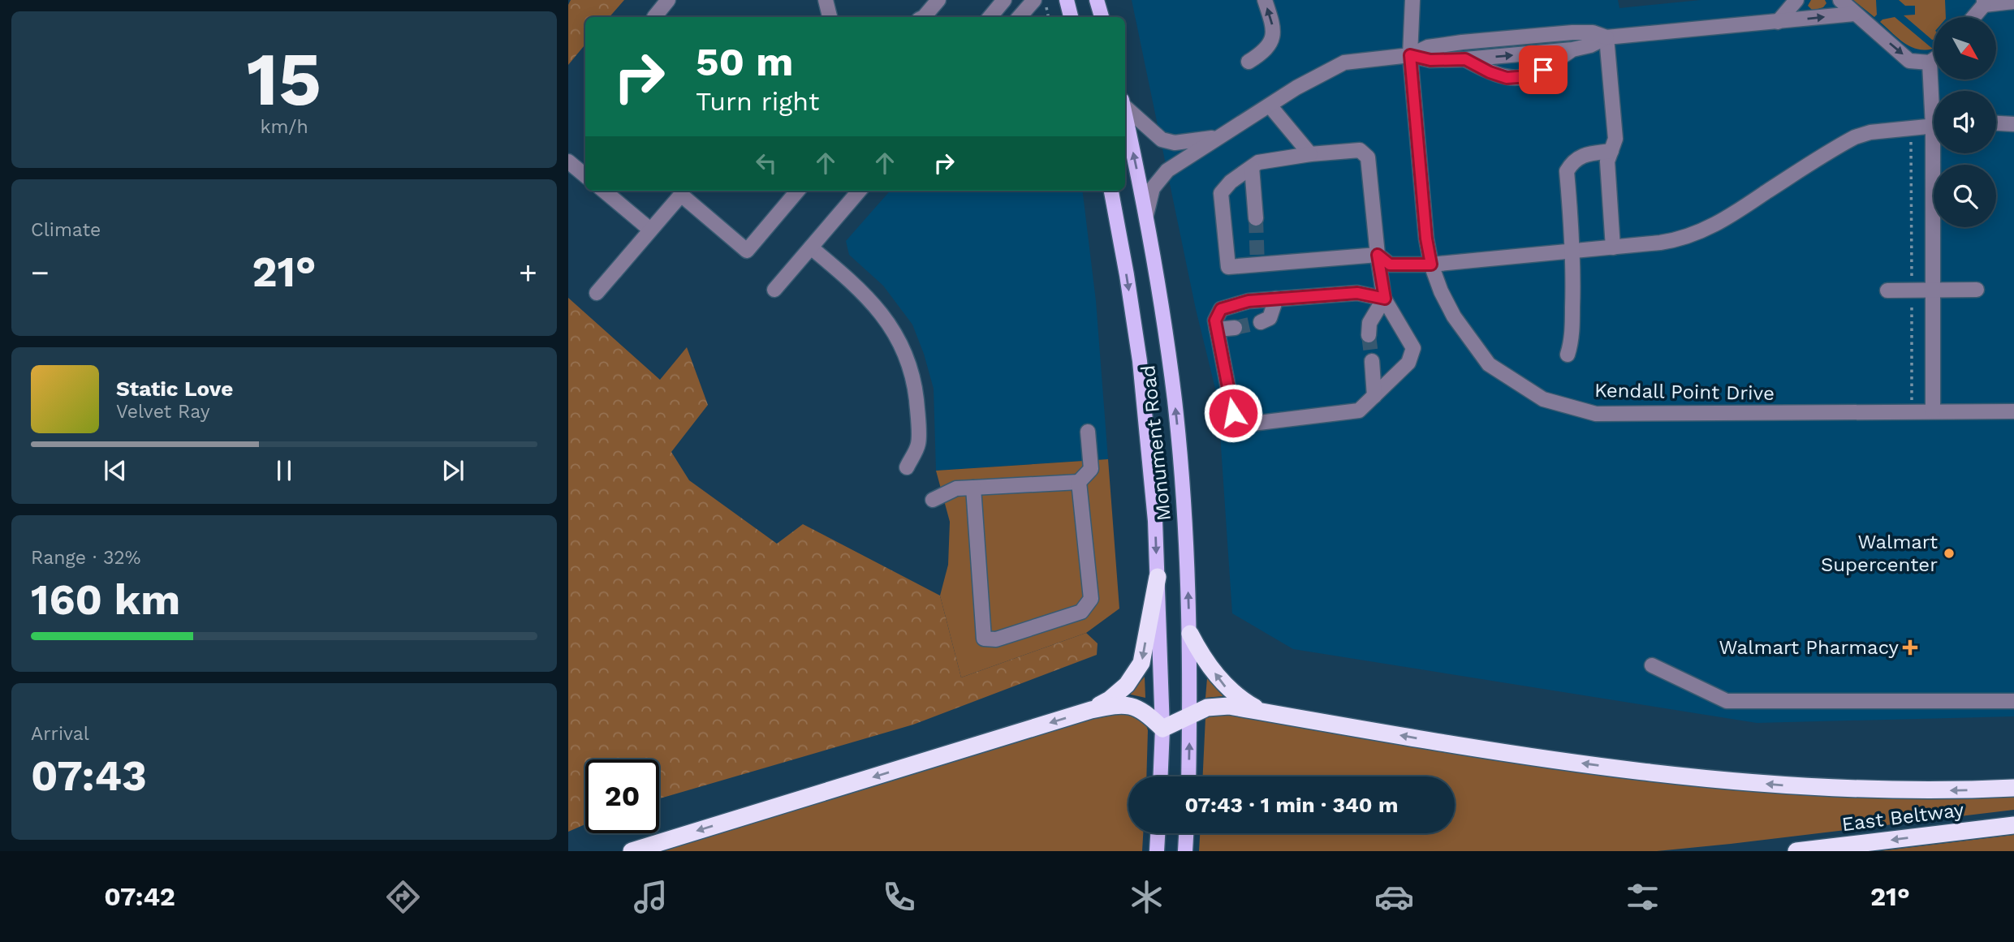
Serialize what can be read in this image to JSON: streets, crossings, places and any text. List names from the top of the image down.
{
  "streets": {
    "highway": ["East Beltway"],
    "main road": ["Monument Road"],
    "street": ["Kendall Point Drive"]
  },
  "places": {
    "other": ["Walmart Supercenter"],
    "health": ["Walmart Pharmacy"]
  },
  "north": "bottom right",
  "page": {
    "tile": [
      ["15", "km/h"],
      "Climate",
      ["Range · 32%", "160 km"],
      ["Arrival", "07:43"]
    ],
    "turn": ["50 m", "Turn right"],
    "heat": ["−", "21°", "+"],
    "song": ["Static Love", "Velvet Ray"],
    "limit": "20",
    "trip": "07:43 · 1 min · 340 m",
    "tabs": ["07:42", "21°"]
  }
}
